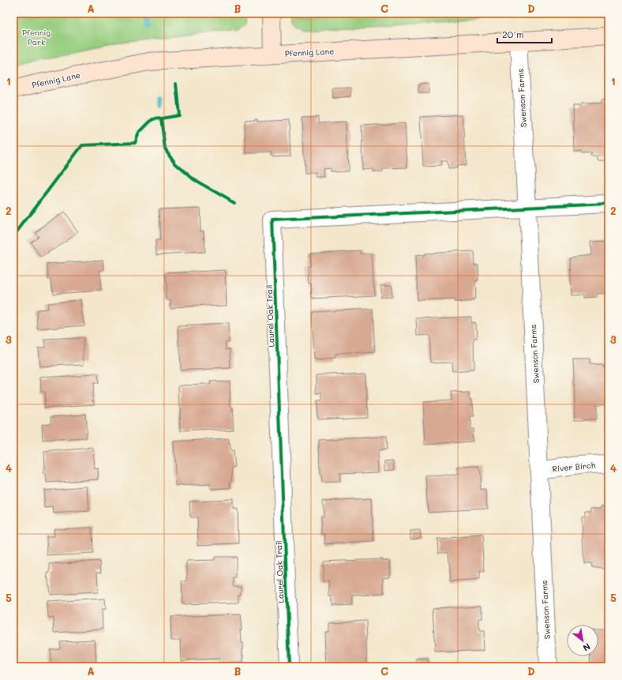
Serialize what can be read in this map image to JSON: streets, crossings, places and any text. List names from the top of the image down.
{
  "streets": {
    "street": [
      "Pfennig Lane",
      "Swenson Farms",
      "Laurel Oak Trail",
      "River Birch"
    ]
  },
  "crossings": [
    ["Pfennig Lane", "Swenson Farms"],
    ["Swenson Farms", "Laurel Oak Trail"],
    ["Swenson Farms", "River Birch"]
  ],
  "parks": ["Pfennig Park"],
  "scale_bar": "20 m",
  "north": "bottom right",
  "grid": {
    "columns": [
      "A",
      "B",
      "C",
      "D"
    ],
    "rows": [
      "1",
      "2",
      "3",
      "4",
      "5"
    ]
  }
}
